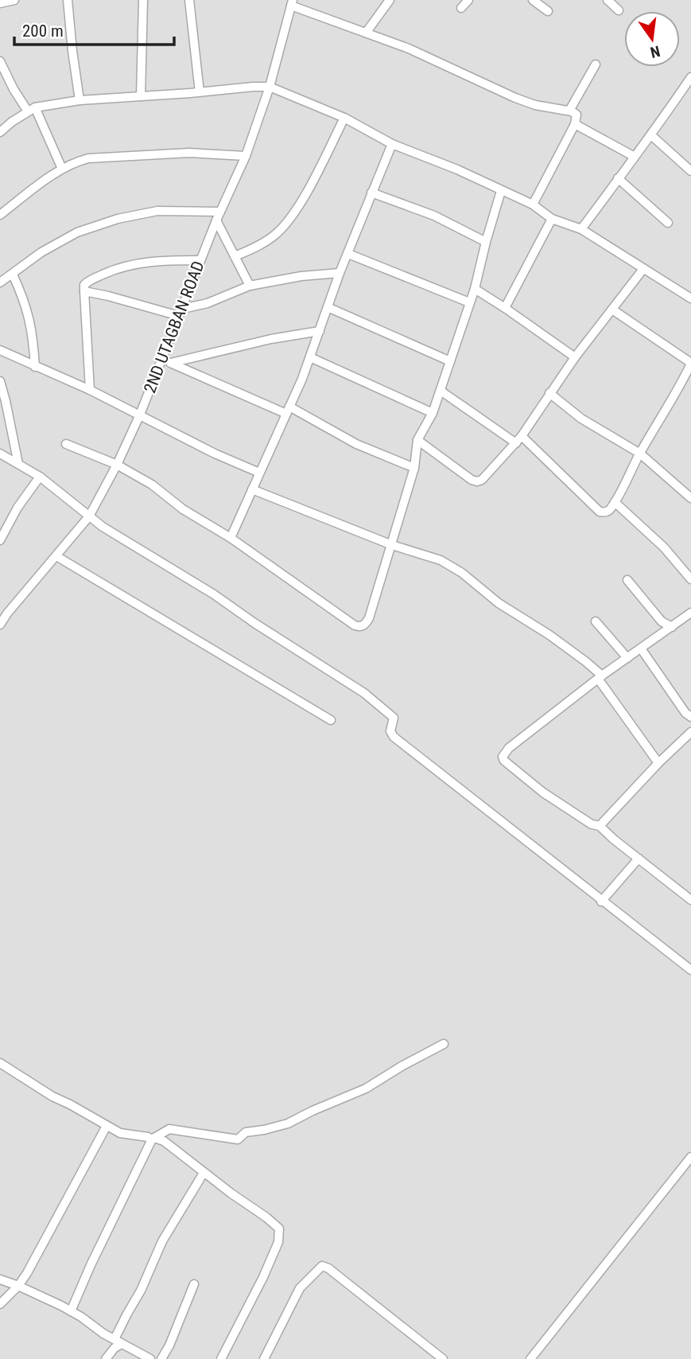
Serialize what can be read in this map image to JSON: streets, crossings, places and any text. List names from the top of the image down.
{
  "streets": {
    "street": ["2ND UTAGBAN ROAD"]
  },
  "scale_bar": "200 m",
  "north": "bottom"
}
